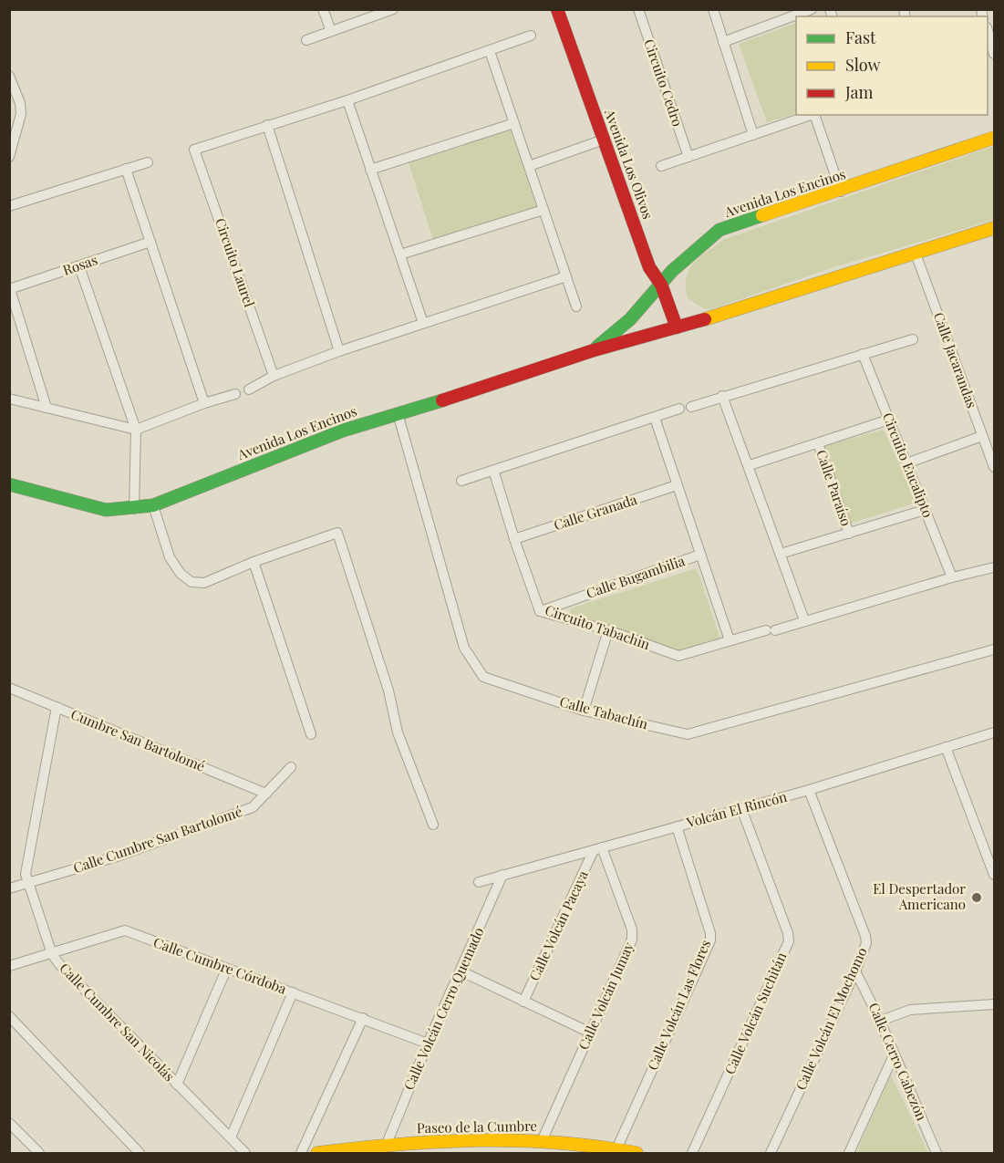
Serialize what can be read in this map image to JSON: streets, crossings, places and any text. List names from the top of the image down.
{
  "streets": {
    "street": [
      "Circuito Cedro",
      "Avenida Los Olivos",
      "Avenida Los Encinos",
      "Circuito Laurel",
      "Rosas",
      "Calle Jacarandas",
      "Circuito Eucalipto",
      "Calle Paraíso",
      "Calle Granada",
      "Calle Bugambilia",
      "Circuito Tabachin",
      "Calle Tabachín",
      "Cumbre San Bartolomé",
      "Volcán El Rincón",
      "Calle Cumbre San Bartolomé",
      "Calle Volcán Pacaya",
      "Calle Cumbre Córdoba",
      "Calle Volcán Jumay",
      "Calle Volcán Las Flores",
      "Calle Volcán Cerro Quemado",
      "Calle Volcán Suchitán",
      "Calle Volcán El Mochomo",
      "Calle Cumbre San Nicolás",
      "Calle Cerro Cabezón",
      "Paseo de la Cumbre"
    ]
  },
  "crossings": [
    ["Avenida Los Olivos", "Avenida Los Encinos"],
    ["Avenida Los Encinos", "Calle Jacarandas"],
    ["Avenida Los Encinos", "Calle Tabachín"],
    ["Calle Granada", "Circuito Tabachin"],
    ["Calle Bugambilia", "Circuito Tabachin"],
    ["Cumbre San Bartolomé", "Calle Cumbre San Bartolomé"],
    ["Cumbre San Bartolomé", "Calle Cumbre San Nicolás"],
    ["Volcán El Rincón", "Calle Volcán Pacaya"],
    ["Volcán El Rincón", "Calle Volcán Jumay"],
    ["Volcán El Rincón", "Calle Volcán Las Flores"],
    ["Volcán El Rincón", "Calle Volcán Cerro Quemado"],
    ["Volcán El Rincón", "Calle Volcán Suchitán"],
    ["Volcán El Rincón", "Calle Volcán El Mochomo"],
    ["Calle Cumbre San Bartolomé", "Calle Cumbre San Nicolás"],
    ["Calle Volcán Pacaya", "Calle Volcán Jumay"],
    ["Calle Cumbre Córdoba", "Calle Volcán Cerro Quemado"],
    ["Calle Cumbre Córdoba", "Calle Cumbre San Nicolás"],
    ["Calle Volcán Jumay", "Paseo de la Cumbre"],
    ["Calle Volcán Las Flores", "Paseo de la Cumbre"],
    ["Calle Volcán Cerro Quemado", "Paseo de la Cumbre"],
    ["Calle Volcán El Mochomo", "Calle Cerro Cabezón"]
  ],
  "places": ["El Despertador Americano"],
  "legend": ["Fast", "Slow", "Jam"]
}
